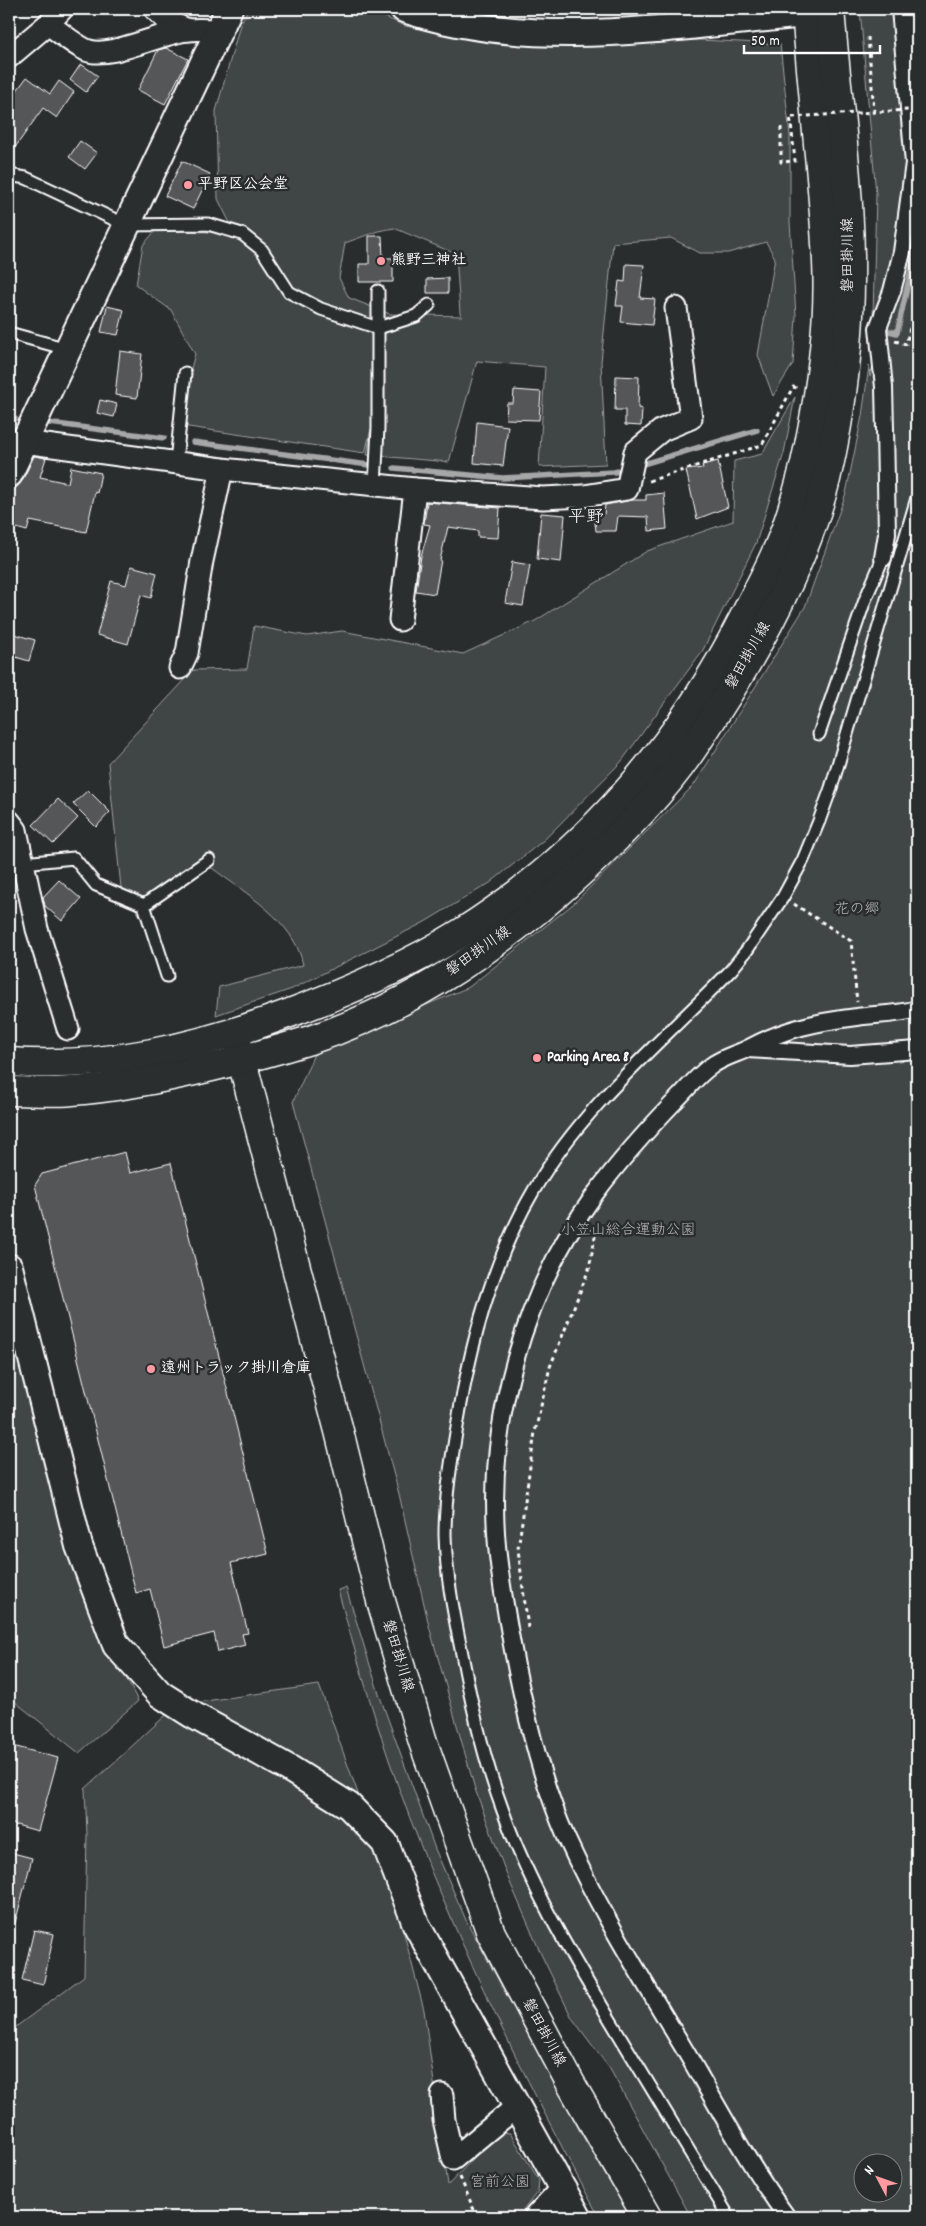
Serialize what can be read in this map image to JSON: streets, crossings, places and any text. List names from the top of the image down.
{
  "streets": {
    "main road": ["磐田掛川線"]
  },
  "districts": ["平野"],
  "parks": ["花の郷", "小笠山総合運動公園", "宮前公園"],
  "places": [
    "平野区公会堂",
    "熊野三神社",
    "Parking Area 8",
    "遠州トラック掛川倉庫"
  ],
  "scale_bar": "50 m",
  "north": "top left"
}
